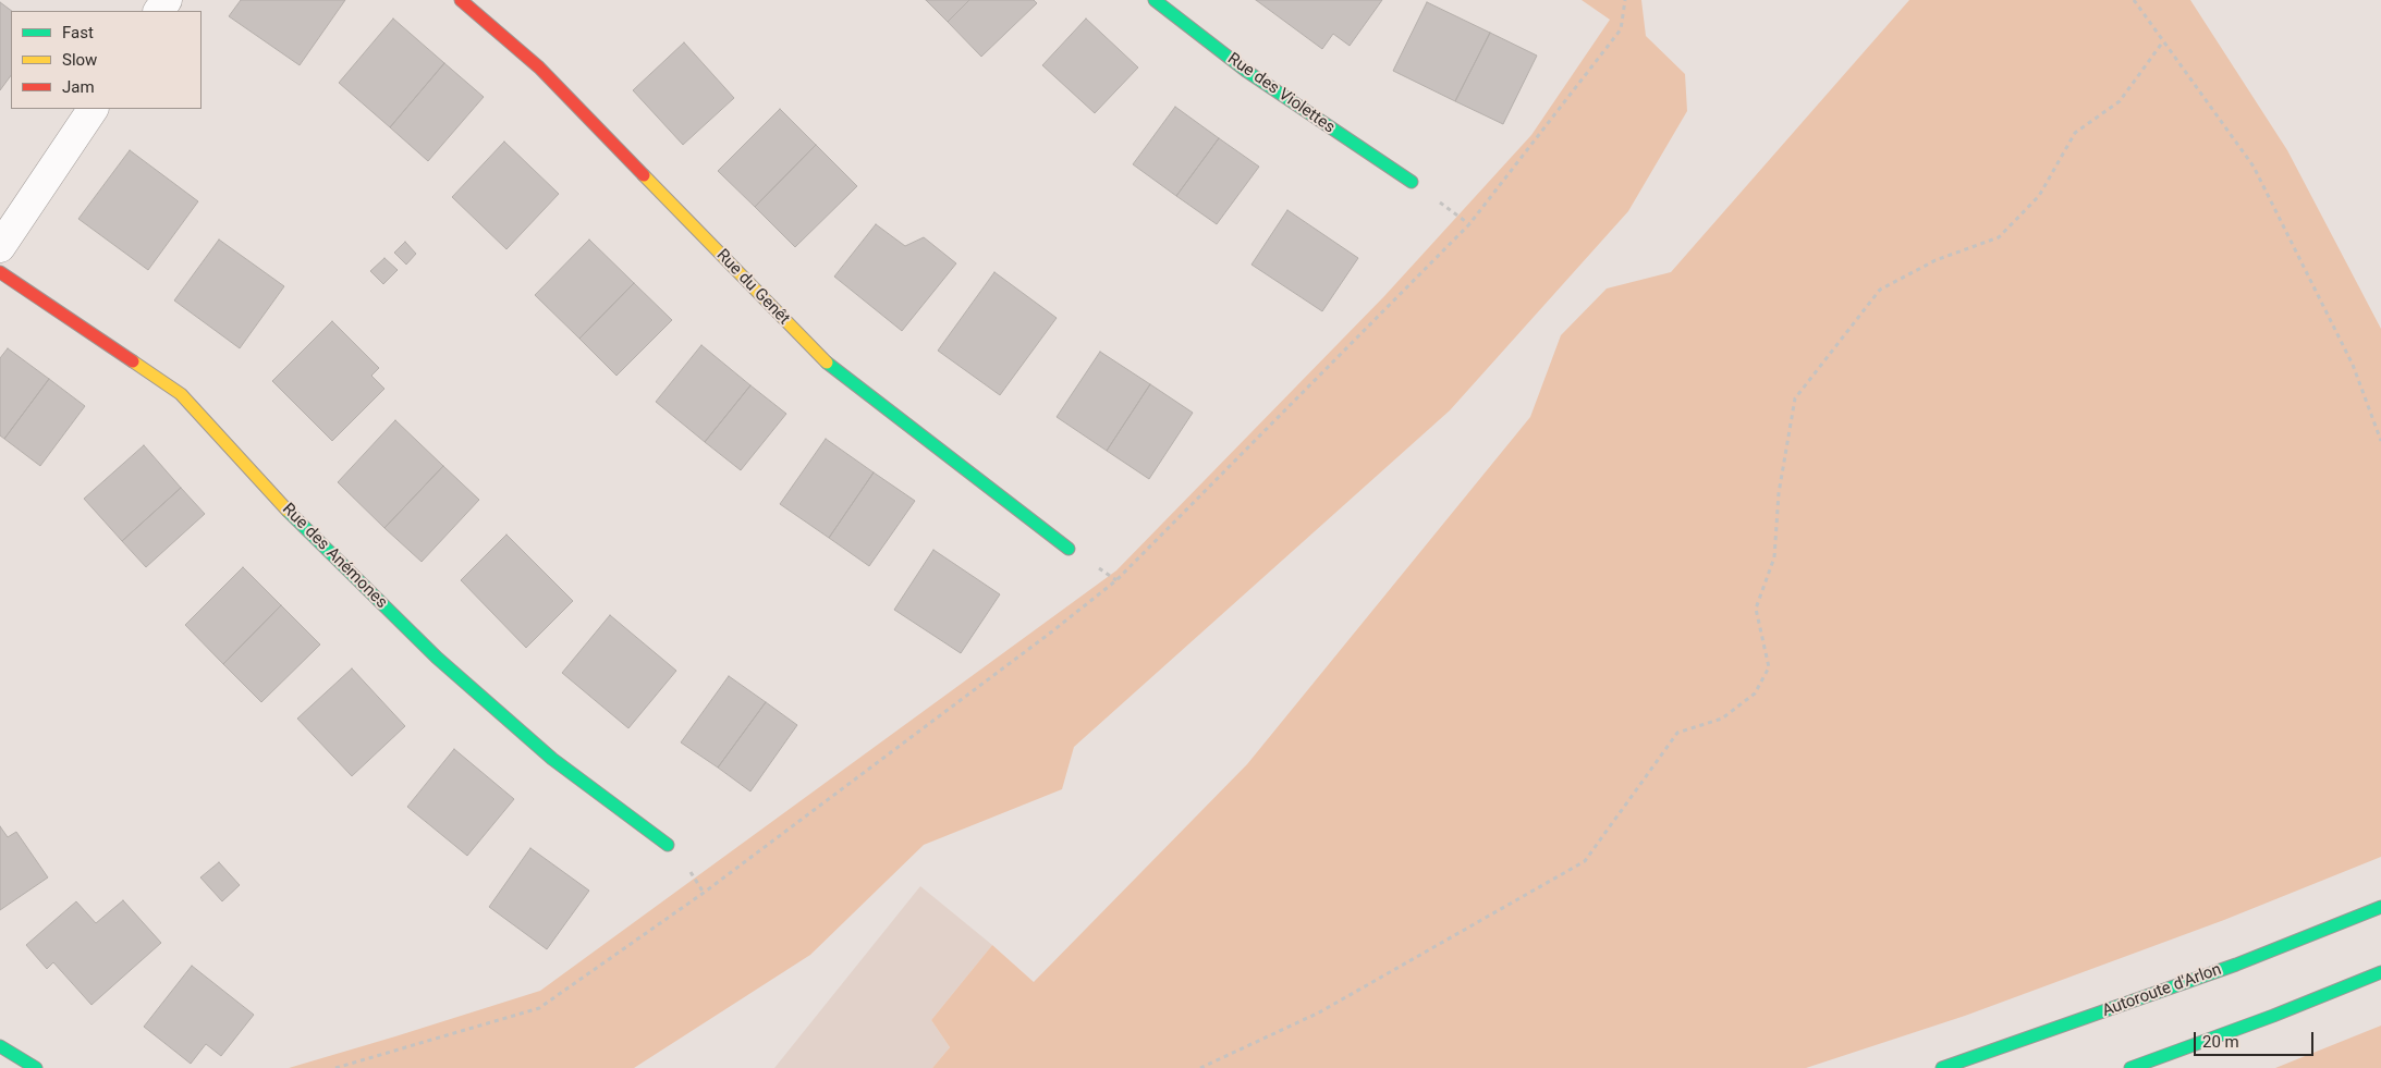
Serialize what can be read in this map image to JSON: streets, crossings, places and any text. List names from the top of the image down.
{
  "streets": {
    "main road": [
      "Rue des Violettes",
      "Rue du Genêt",
      "Rue des Anémones",
      "Autoroute d'Arlon"
    ]
  },
  "legend": ["Fast", "Slow", "Jam"],
  "scale_bar": "20 m"
}
